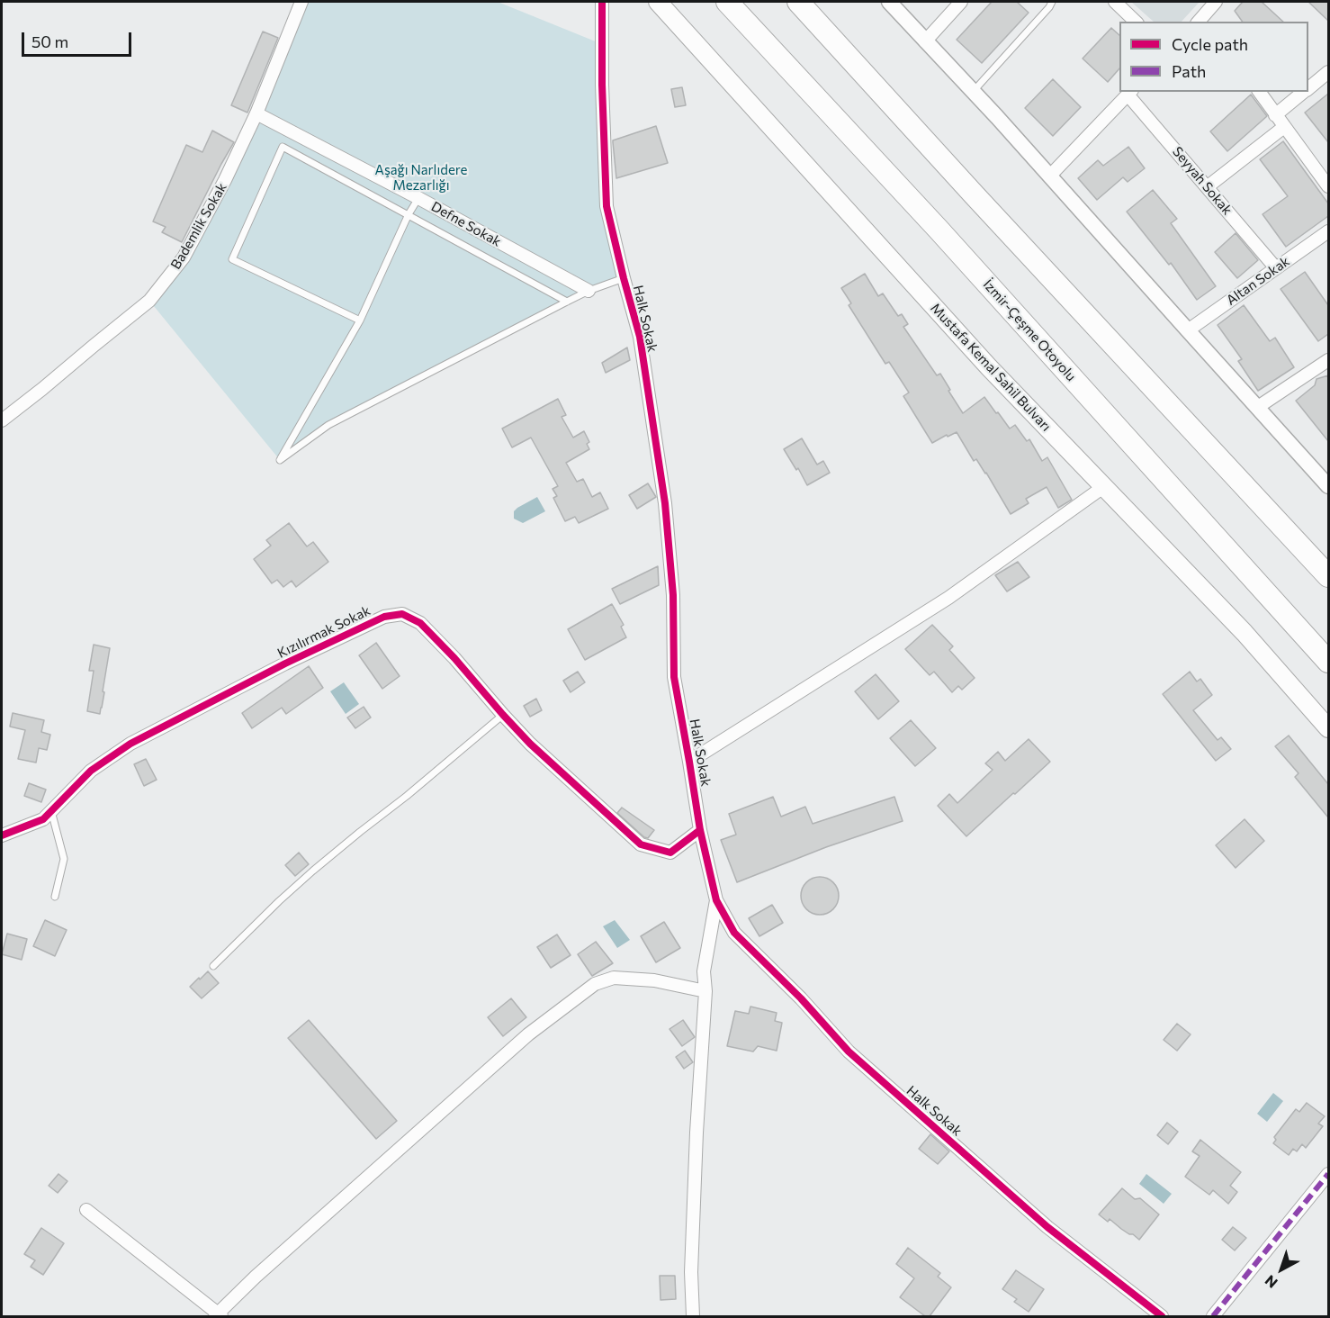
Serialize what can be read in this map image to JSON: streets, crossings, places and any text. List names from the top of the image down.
{
  "streets": {
    "highway": ["İzmir-Çeşme Otoyolu"],
    "main road": ["Mustafa Kemal Sahil Bulvarı"],
    "street": [
      "Seyyah Sokak",
      "Defne Sokak",
      "Bademlik Sokak",
      "Altan Sokak",
      "Halk Sokak",
      "Kızılırmak Sokak"
    ]
  },
  "crossings": [
    ["Seyyah Sokak", "Altan Sokak"],
    ["Defne Sokak", "Bademlik Sokak"],
    ["Halk Sokak", "Kızılırmak Sokak"]
  ],
  "parks": ["Aşağı Narlıdere Mezarlığı"],
  "legend": ["Cycle path", "Path"],
  "scale_bar": "50 m",
  "north": "bottom left"
}
